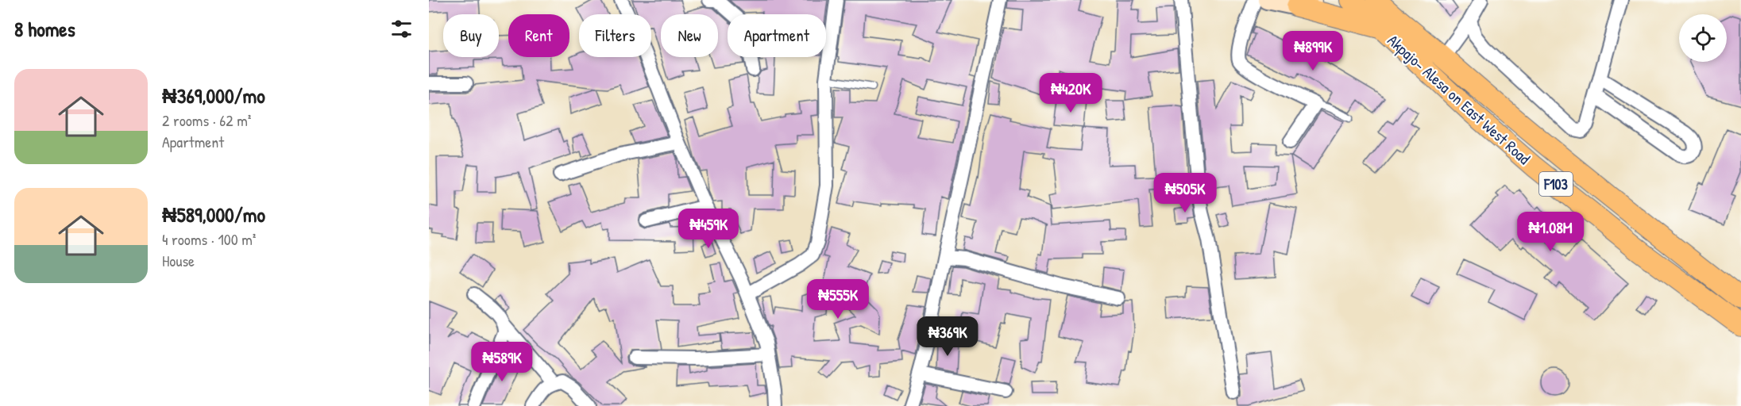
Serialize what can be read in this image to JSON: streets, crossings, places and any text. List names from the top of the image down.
{
  "streets": {
    "main road": ["Akpajo- Alesa on East West Road", "F103"]
  },
  "crossings": [
    ["Akpajo- Alesa on East West Road", "F103"]
  ],
  "page": {
    "heading": "8 homes",
    "chip": [
      "Buy",
      "Rent",
      "Filters",
      "New",
      "Apartment"
    ],
    "price": [
      "₦899K",
      "₦420K",
      "₦505K",
      "₦459K",
      "₦1.08M",
      "₦555K",
      "₦369K",
      "₦589K"
    ],
    "list": [
      {
        "name": "₦369,000/mo",
        "note": "2 rooms · 62 m² · Apartment"
      },
      {
        "name": "₦589,000/mo",
        "note": "4 rooms · 100 m² · House"
      }
    ]
  }
}
